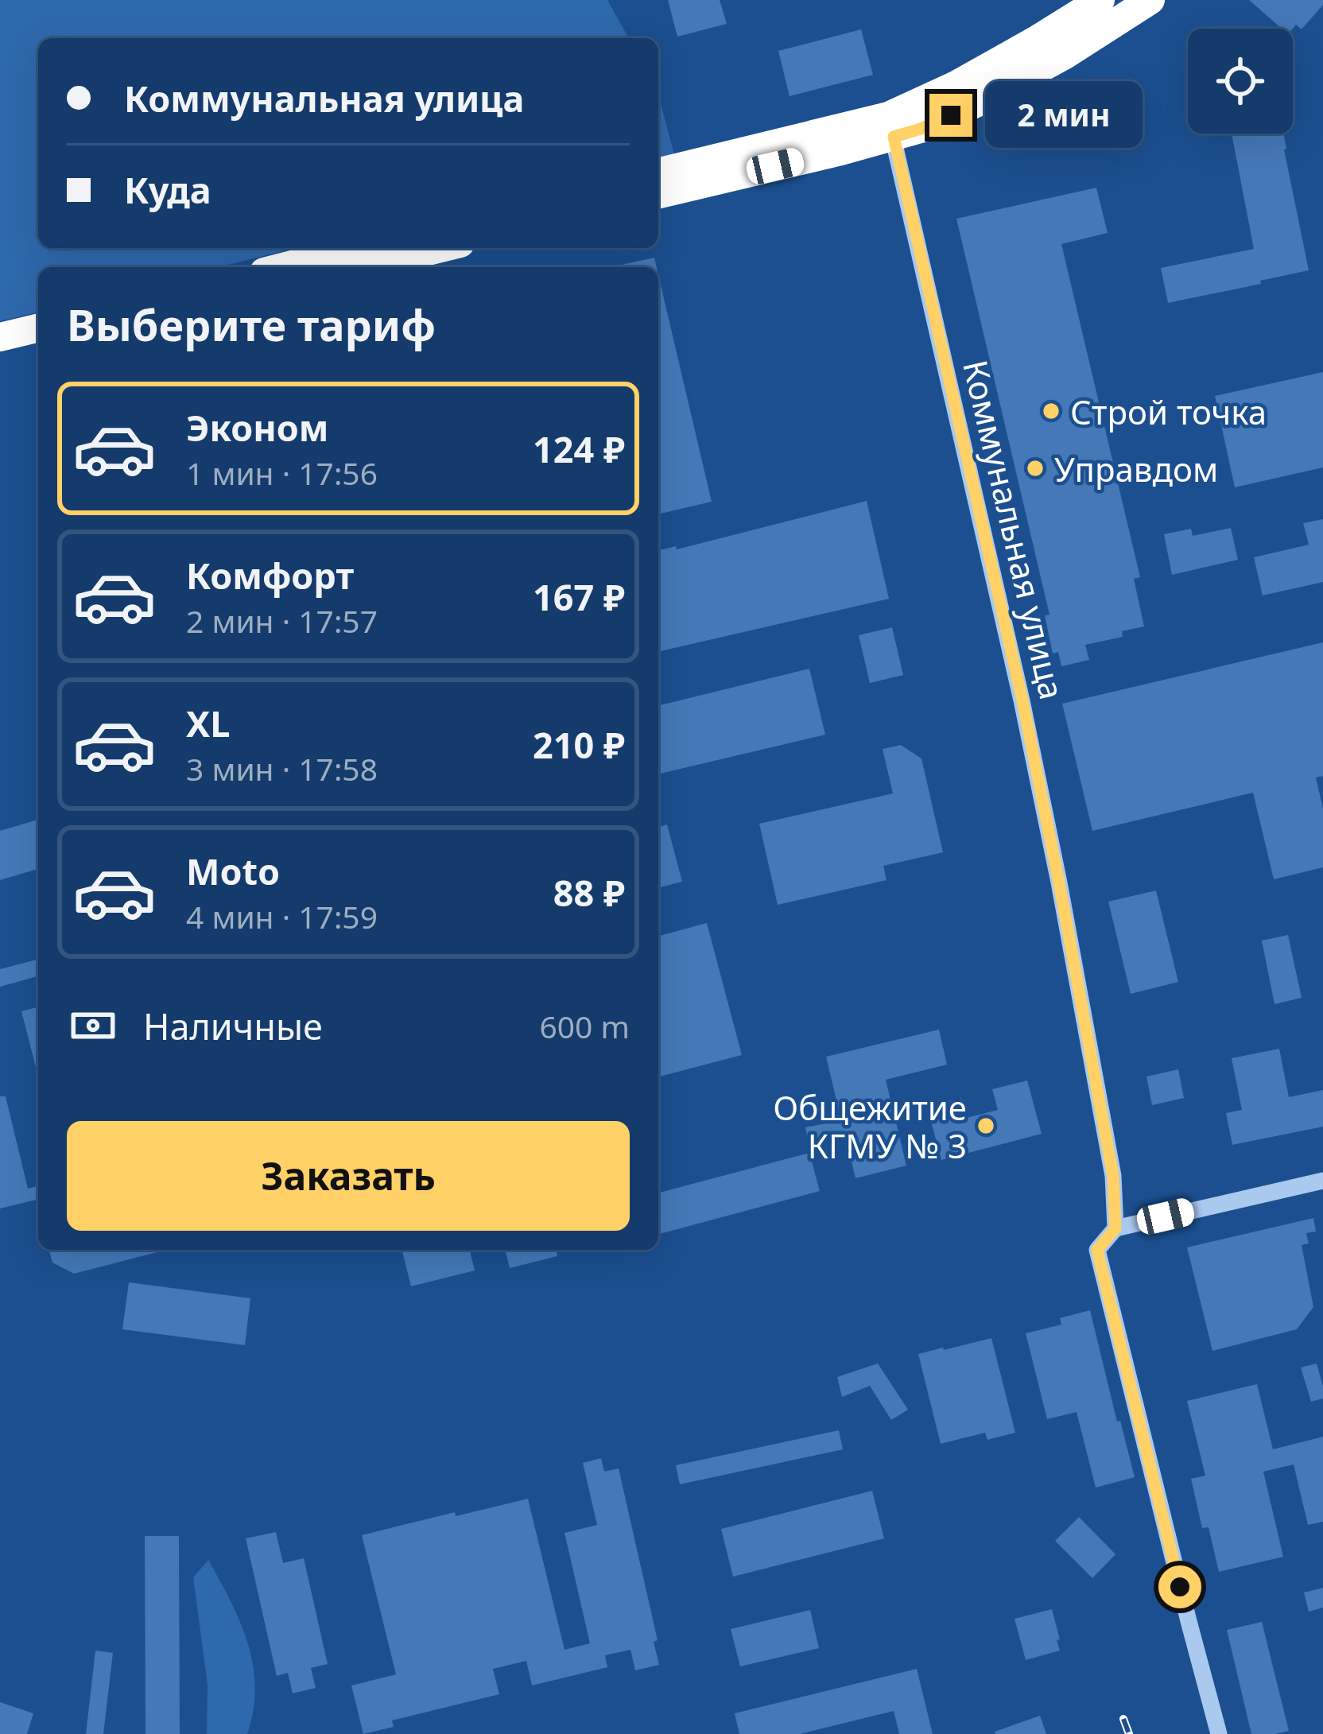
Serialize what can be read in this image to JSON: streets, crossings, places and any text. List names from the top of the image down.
{
  "streets": {
    "street": ["Коммунальная улица"]
  },
  "places": ["Строй точка", "Управдом", "Общежитие КГМУ № 3"],
  "page": {
    "banner": ["Коммунальная улица", "Куда"],
    "bubble": "2 мин",
    "heading": "Выберите тариф",
    "list": [
      {
        "name": "Эконом",
        "note": "1 мин · 17:56",
        "value": "124 ₽"
      },
      {
        "name": "Комфорт",
        "note": "2 мин · 17:57",
        "value": "167 ₽"
      },
      {
        "name": "XL",
        "note": "3 мин · 17:58",
        "value": "210 ₽"
      },
      {
        "name": "Moto",
        "note": "4 мин · 17:59",
        "value": "88 ₽"
      }
    ],
    "pay": ["Наличные", "600 m"],
    "buttons": "Заказать"
  }
}
